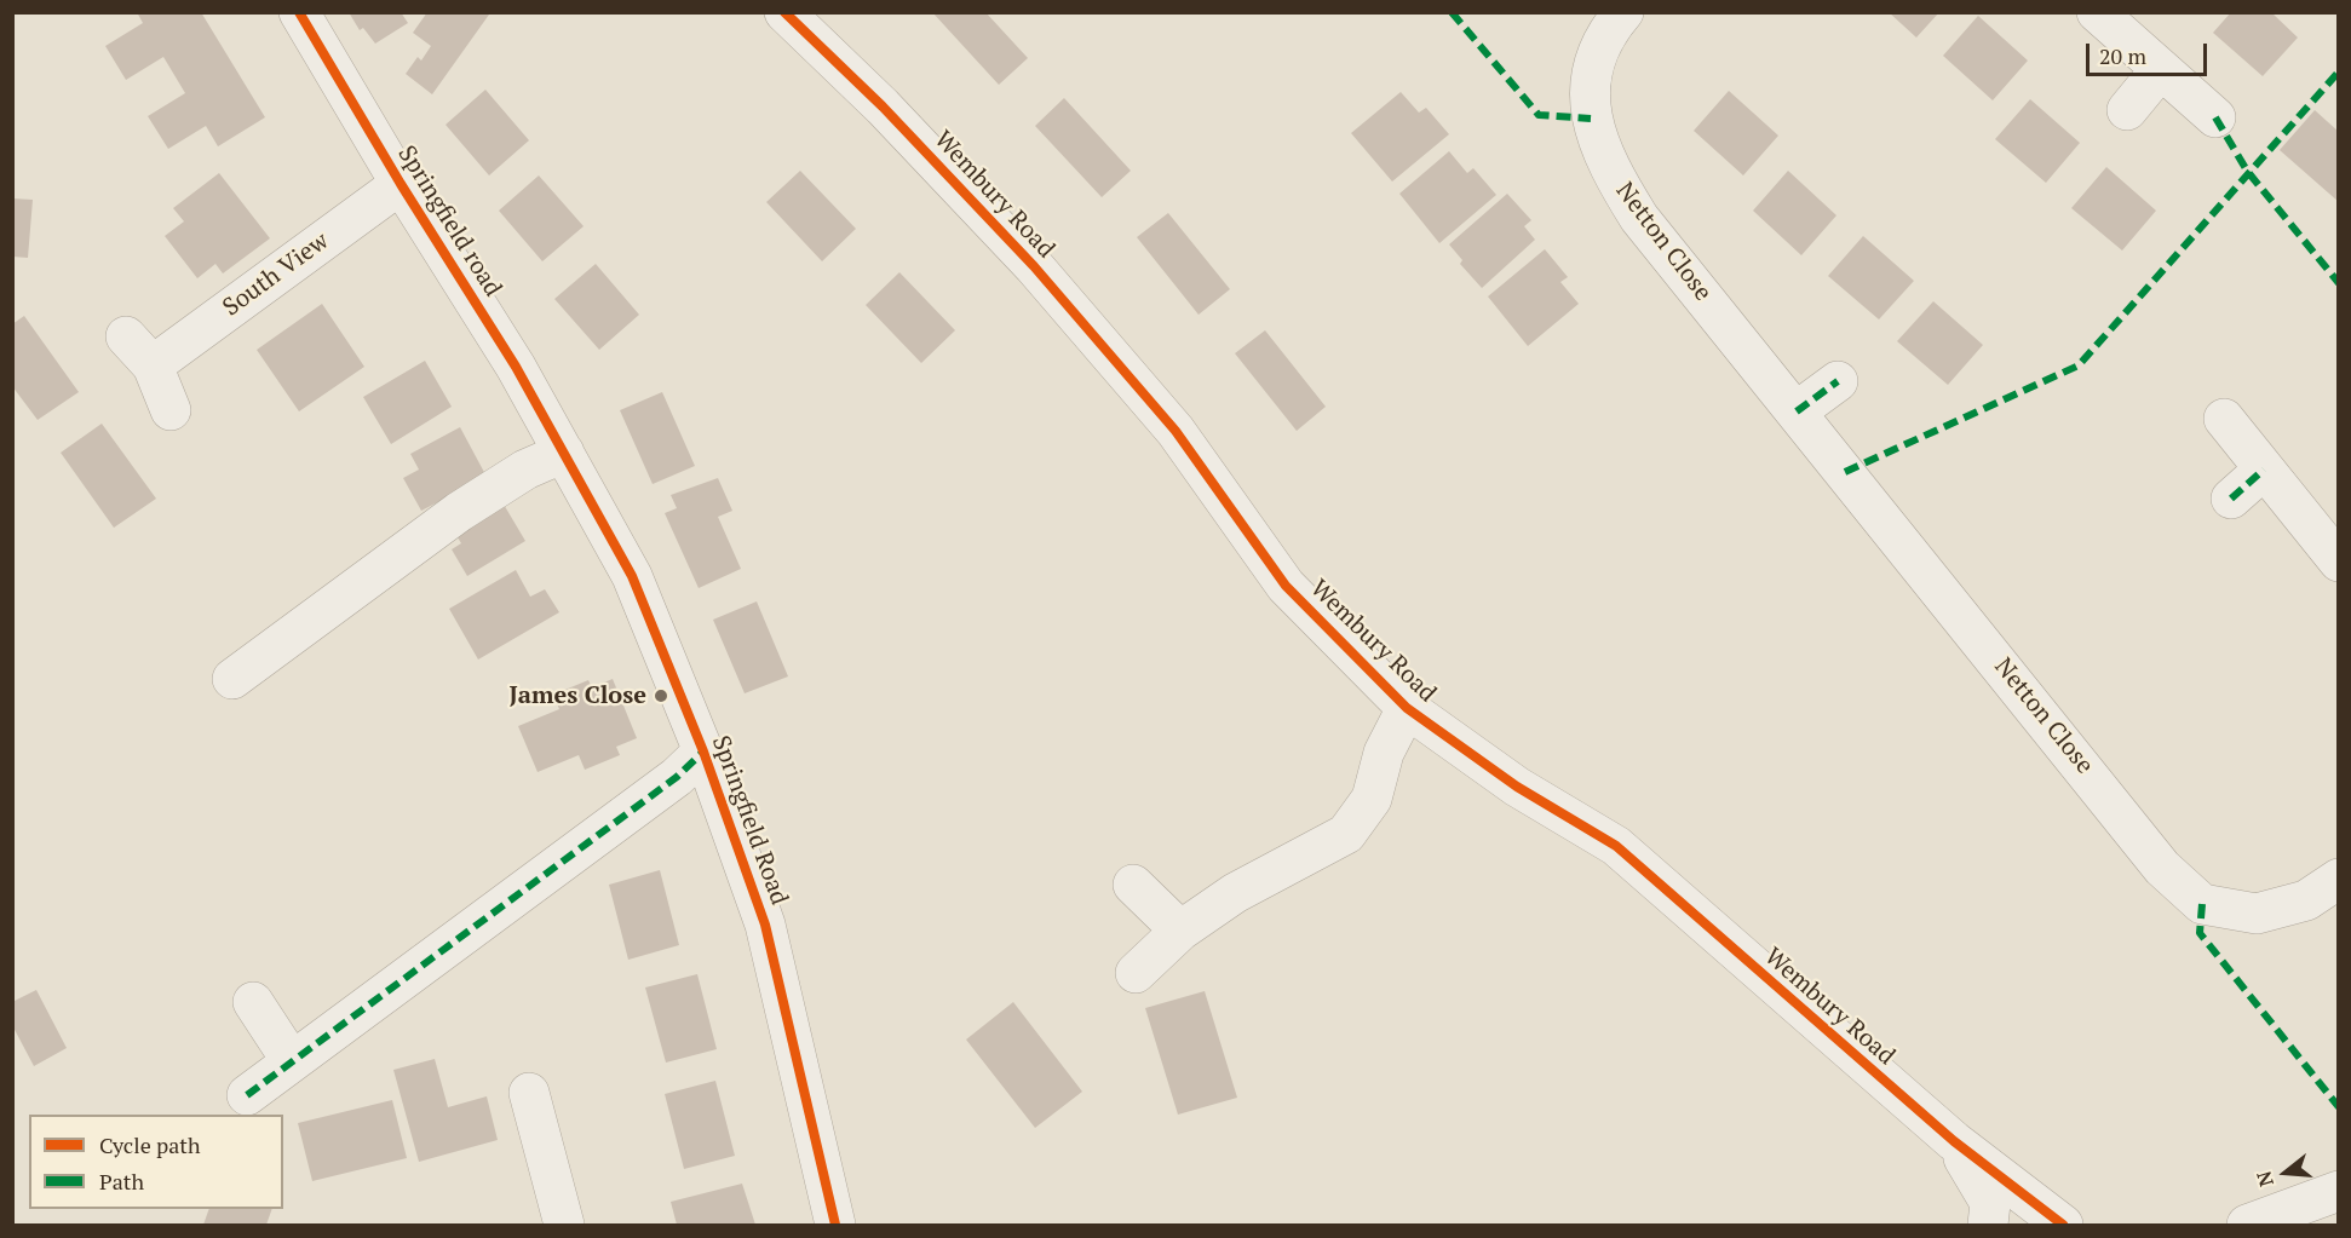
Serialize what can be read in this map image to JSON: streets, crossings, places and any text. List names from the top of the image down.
{
  "streets": {
    "street": [
      "Wembury Road",
      "Springfield road",
      "Netton Close",
      "South View",
      "Springfield Road"
    ]
  },
  "crossings": [
    ["Springfield road", "South View"],
    ["Springfield road", "Springfield Road"]
  ],
  "places": ["James Close"],
  "legend": ["Cycle path", "Path"],
  "scale_bar": "20 m",
  "north": "left"
}
